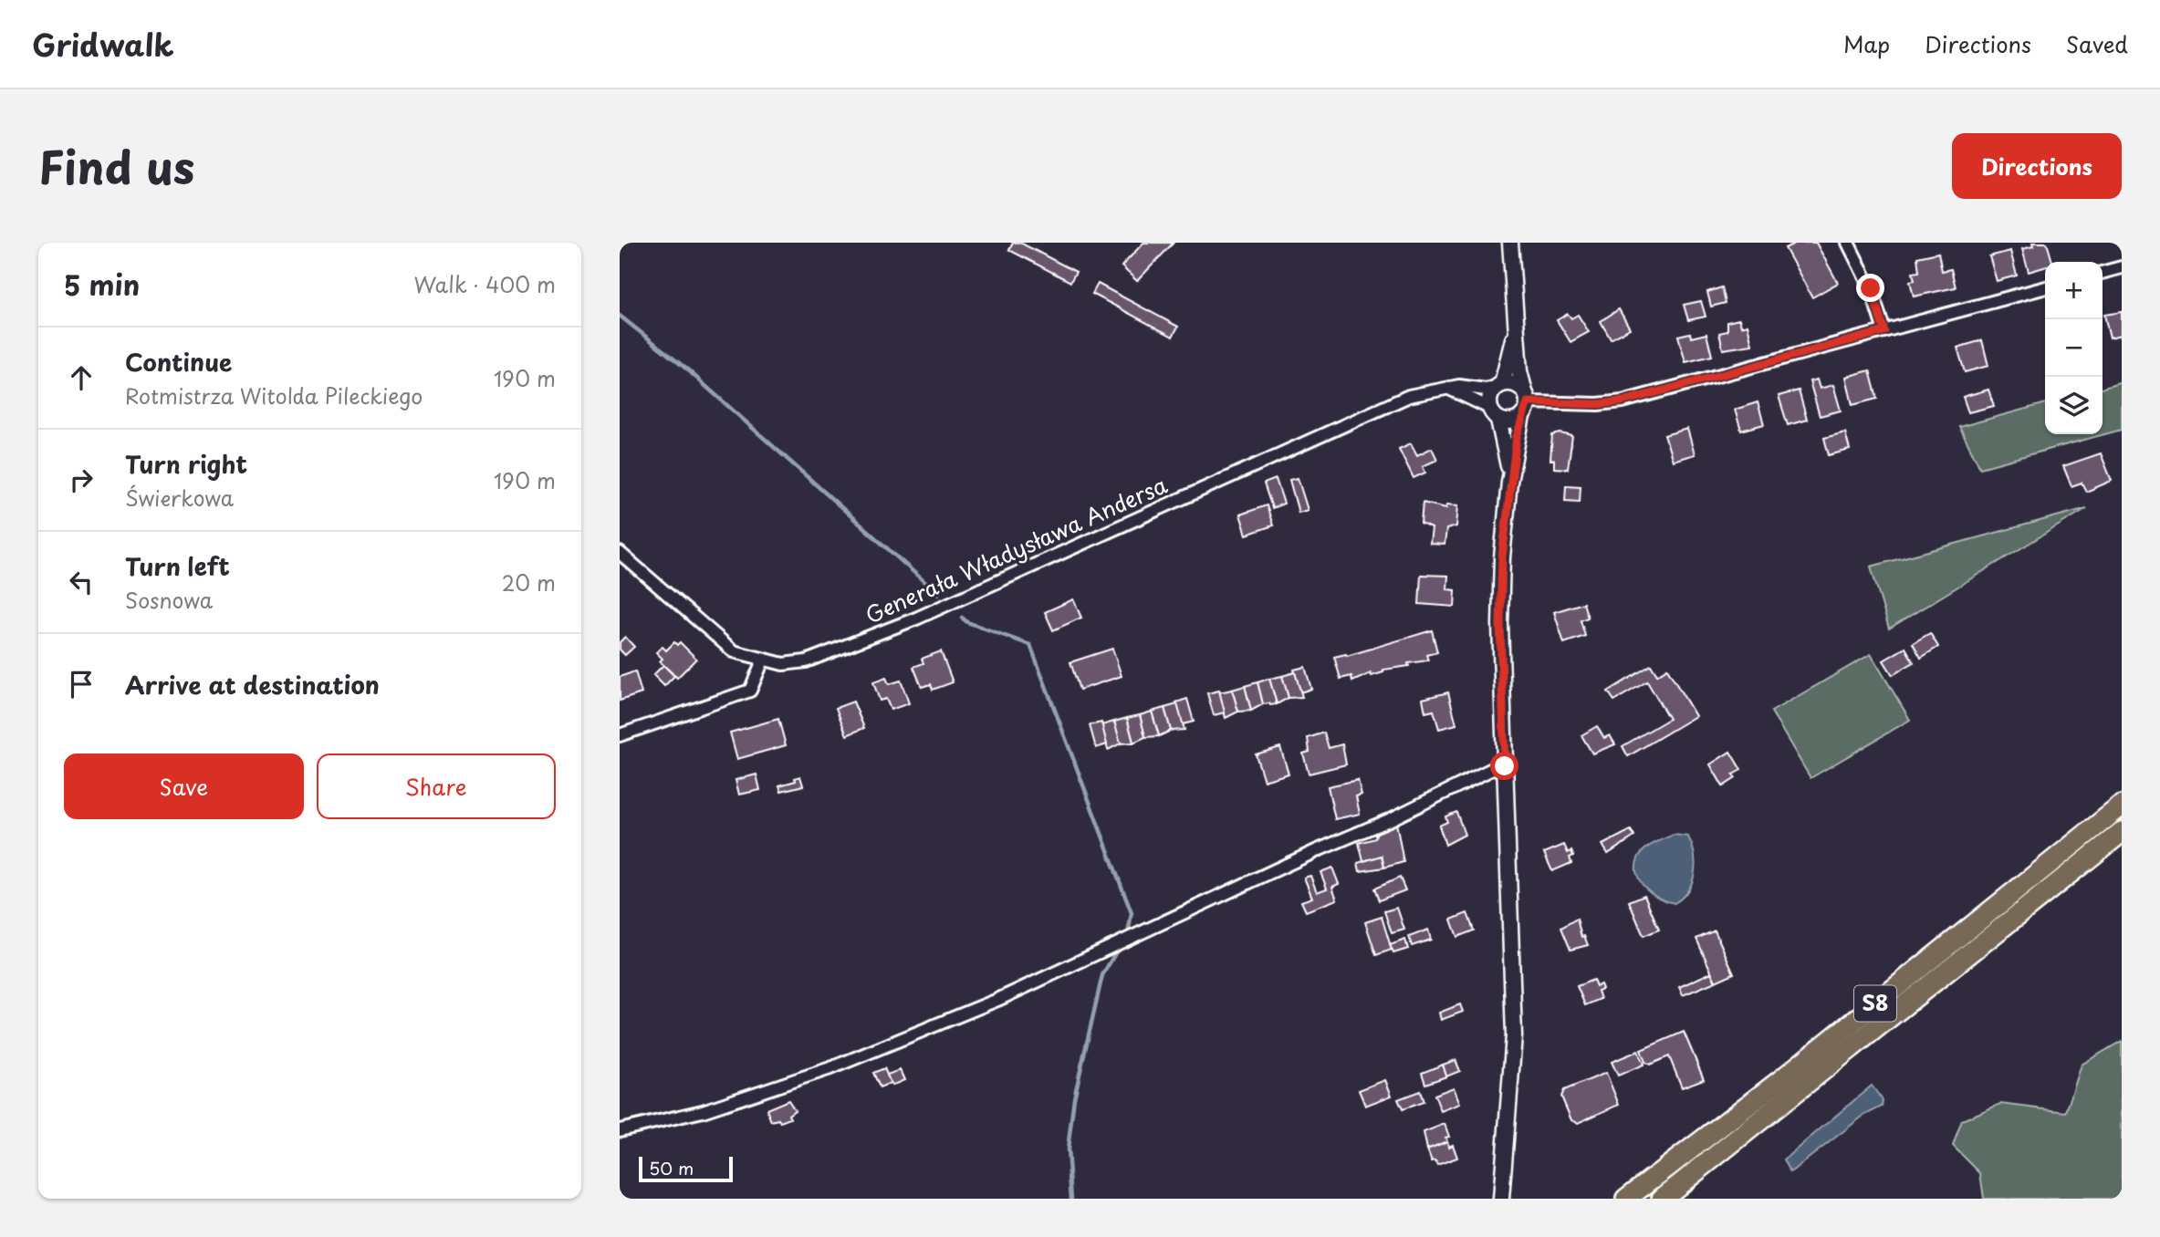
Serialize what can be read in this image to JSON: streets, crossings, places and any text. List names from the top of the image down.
{
  "streets": {
    "highway": ["S8"],
    "street": ["Generała Władysława Andersa"]
  },
  "scale_bar": "50 m",
  "page": {
    "header": "Gridwalk",
    "nav": ["Map", "Directions", "Saved"],
    "title": "Find us",
    "buttons": [
      "Directions",
      ["Save", "Share"]
    ],
    "heading": ["5 min", "Walk · 400 m"],
    "map_buttons": ["+", "−"],
    "list": [
      ["Continue", "Rotmistrza Witolda Pileckiego", "190 m"],
      ["Turn right", "Świerkowa", "190 m"],
      ["Turn left", "Sosnowa", "20 m"],
      "Arrive at destination"
    ],
    "scale": "50 m"
  }
}
